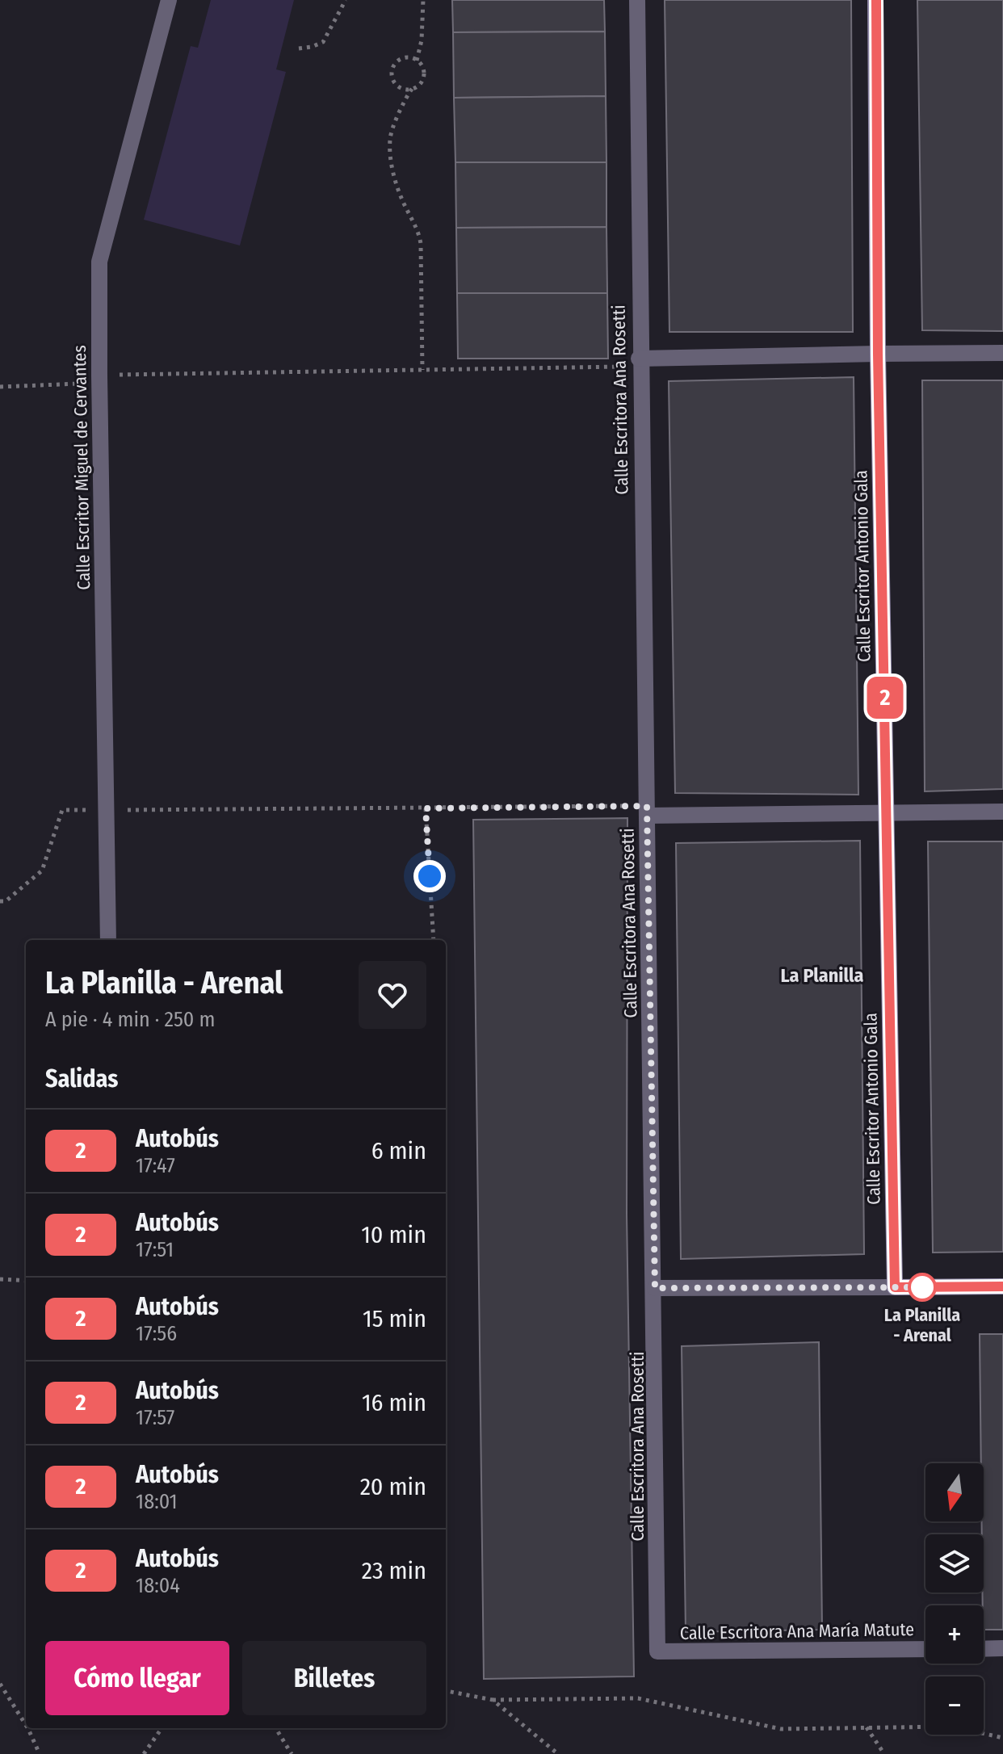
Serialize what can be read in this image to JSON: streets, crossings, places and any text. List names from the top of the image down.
{
  "streets": {
    "street": [
      "Calle Escritora Ana Rosetti",
      "Calle Escritor Miguel de Cervantes",
      "Calle Escritor Antonio Gala",
      "Calle Escritora Ana María Matute"
    ]
  },
  "crossings": [
    ["Calle Escritora Ana Rosetti", "Calle Escritora Ana María Matute"]
  ],
  "districts": ["La Planilla"],
  "places": ["La Planilla - Arenal"],
  "lines": ["bus line 2"],
  "north": "bottom",
  "page": {
    "on_map": "2",
    "heading": [
      ["La Planilla - Arenal", "A pie · 4 min · 250 m"],
      "Salidas"
    ],
    "list": [
      {
        "mark": "2",
        "name": "Autobús",
        "note": "17:47",
        "value": "6 min"
      },
      {
        "mark": "2",
        "name": "Autobús",
        "note": "17:51",
        "value": "10 min"
      },
      {
        "mark": "2",
        "name": "Autobús",
        "note": "17:56",
        "value": "15 min"
      },
      {
        "mark": "2",
        "name": "Autobús",
        "note": "17:57",
        "value": "16 min"
      },
      {
        "mark": "2",
        "name": "Autobús",
        "note": "18:01",
        "value": "20 min"
      },
      {
        "mark": "2",
        "name": "Autobús",
        "note": "18:04",
        "value": "23 min"
      }
    ],
    "map_buttons": ["+", "−"],
    "buttons": ["Cómo llegar", "Billetes"]
  }
}
